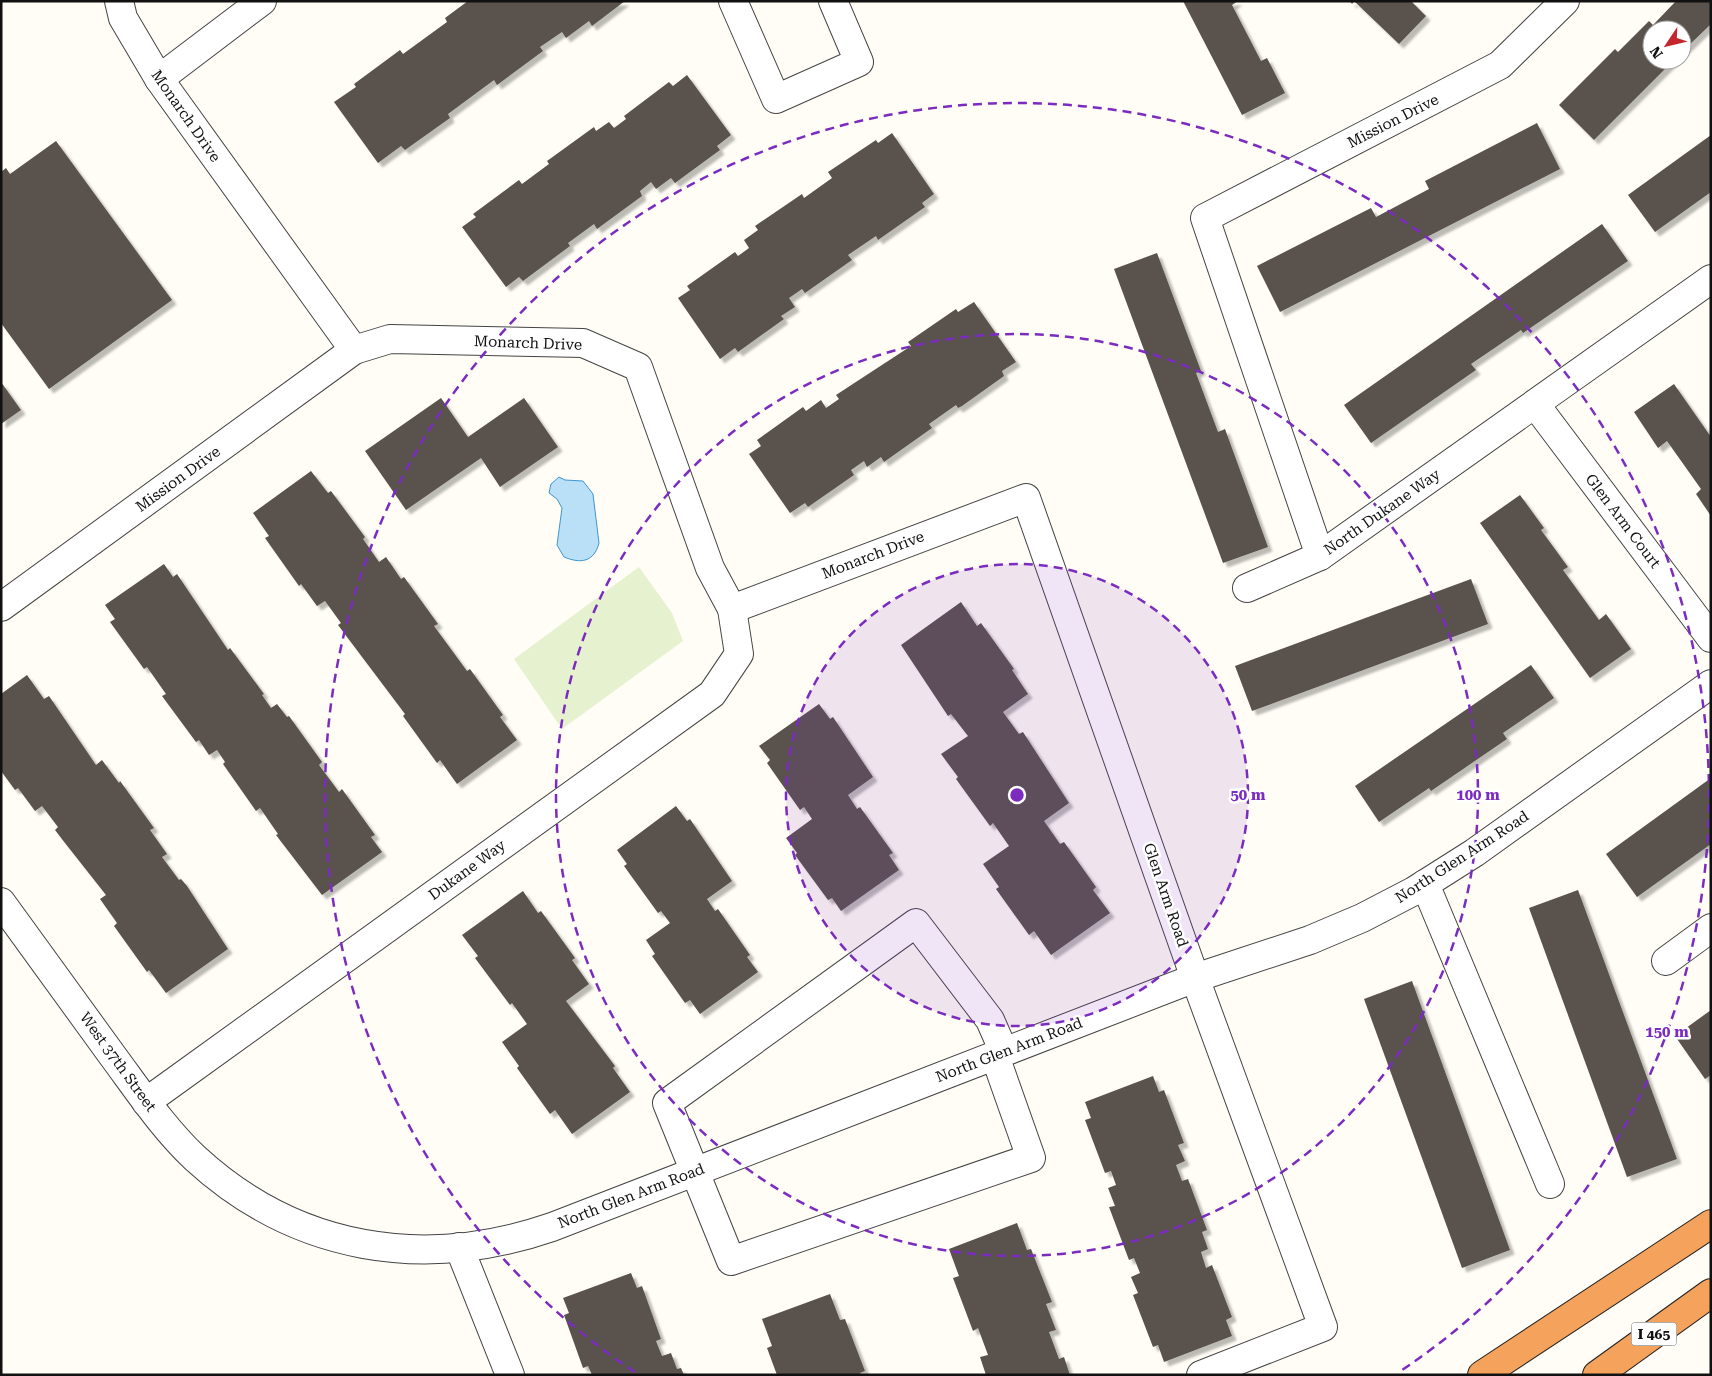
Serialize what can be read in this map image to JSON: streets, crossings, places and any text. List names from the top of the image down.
{
  "streets": {
    "highway": ["I 465"],
    "street": [
      "Monarch Drive",
      "Mission Drive",
      "North Dukane Way",
      "Glen Arm Court",
      "North Glen Arm Road",
      "Dukane Way",
      "Glen Arm Road",
      "West 37th Street"
    ]
  },
  "crossings": [
    ["Monarch Drive", "Mission Drive"],
    ["Monarch Drive", "Dukane Way"],
    ["Monarch Drive", "Glen Arm Road"],
    ["Mission Drive", "North Dukane Way"],
    ["North Dukane Way", "Glen Arm Court"],
    ["North Glen Arm Road", "Glen Arm Road"],
    ["North Glen Arm Road", "West 37th Street"],
    ["Dukane Way", "West 37th Street"]
  ],
  "north": "bottom left",
  "rings": ["50 m", "100 m", "150 m"]
}
